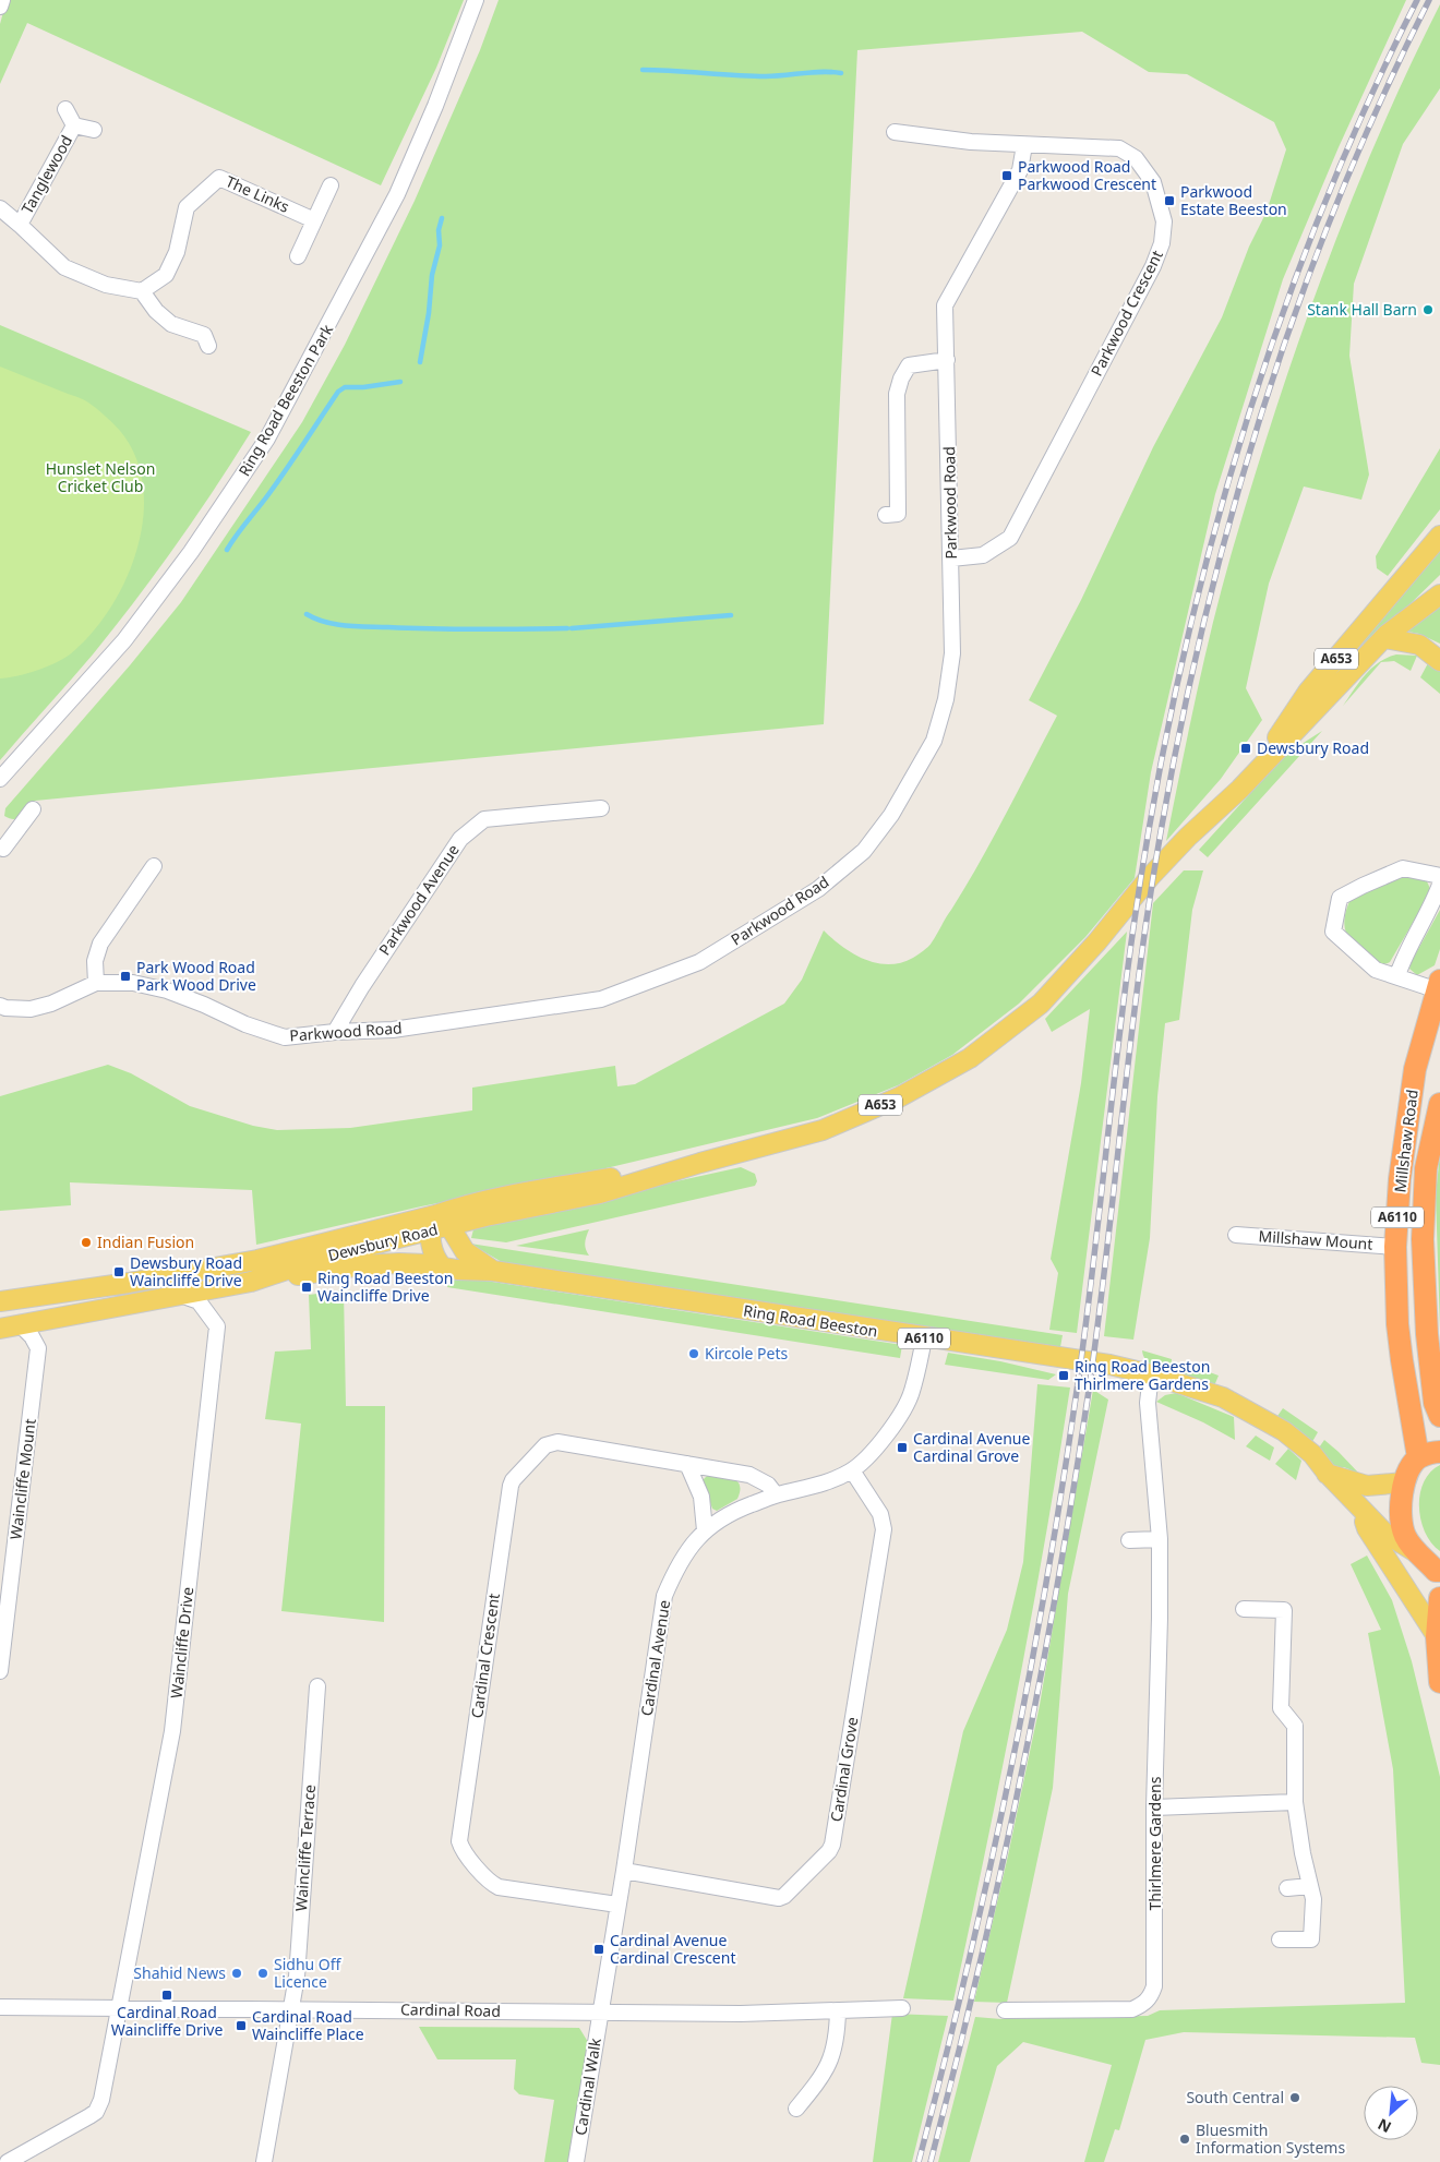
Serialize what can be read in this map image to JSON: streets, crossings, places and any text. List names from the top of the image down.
{
  "streets": {
    "highway": ["Millshaw Road", "A6110"],
    "main road": ["A653", "Dewsbury Road", "Ring Road Beeston"],
    "street": [
      "Tanglewood",
      "The Links",
      "Parkwood Crescent",
      "Ring Road Beeston Park",
      "Parkwood Road",
      "Parkwood Avenue",
      "Millshaw Mount",
      "Waincliffe Mount",
      "Waincliffe Drive",
      "Cardinal Crescent",
      "Cardinal Avenue",
      "Cardinal Grove",
      "Thirlmere Gardens",
      "Waincliffe Terrace",
      "Cardinal Road",
      "Cardinal Walk"
    ]
  },
  "crossings": [
    ["Parkwood Crescent", "Parkwood Road"],
    ["Parkwood Road", "Parkwood Avenue"],
    ["Millshaw Road", "Millshaw Mount"],
    ["Dewsbury Road", "Ring Road Beeston"],
    ["Dewsbury Road", "Waincliffe Mount"],
    ["Dewsbury Road", "Waincliffe Drive"],
    ["Ring Road Beeston", "Cardinal Avenue"],
    ["Ring Road Beeston", "Thirlmere Gardens"],
    ["Waincliffe Drive", "Cardinal Road"],
    ["Cardinal Crescent", "Cardinal Avenue"],
    ["Cardinal Avenue", "Cardinal Grove"],
    ["Cardinal Avenue", "Cardinal Road"],
    ["Cardinal Avenue", "Cardinal Walk"],
    ["Waincliffe Terrace", "Cardinal Road"],
    ["Cardinal Road", "Cardinal Walk"]
  ],
  "parks": ["Hunslet Nelson Cricket Club"],
  "places": {
    "transit": [
      "Parkwood Road Parkwood Crescent",
      "Parkwood Estate Beeston",
      "Dewsbury Road",
      "Park Wood Road Park Wood Drive",
      "Dewsbury Road Waincliffe Drive",
      "Ring Road Beeston Waincliffe Drive",
      "Ring Road Beeston Thirlmere Gardens",
      "Cardinal Avenue Cardinal Grove",
      "Cardinal Avenue Cardinal Crescent",
      "Cardinal Road Waincliffe Drive",
      "Cardinal Road Waincliffe Place"
    ],
    "other": [
      "Stank Hall Barn",
      "Indian Fusion",
      "Kircole Pets",
      "Shahid News",
      "Sidhu Off Licence",
      "South Central",
      "Bluesmith Information Systems"
    ]
  },
  "north": "bottom left"
}
